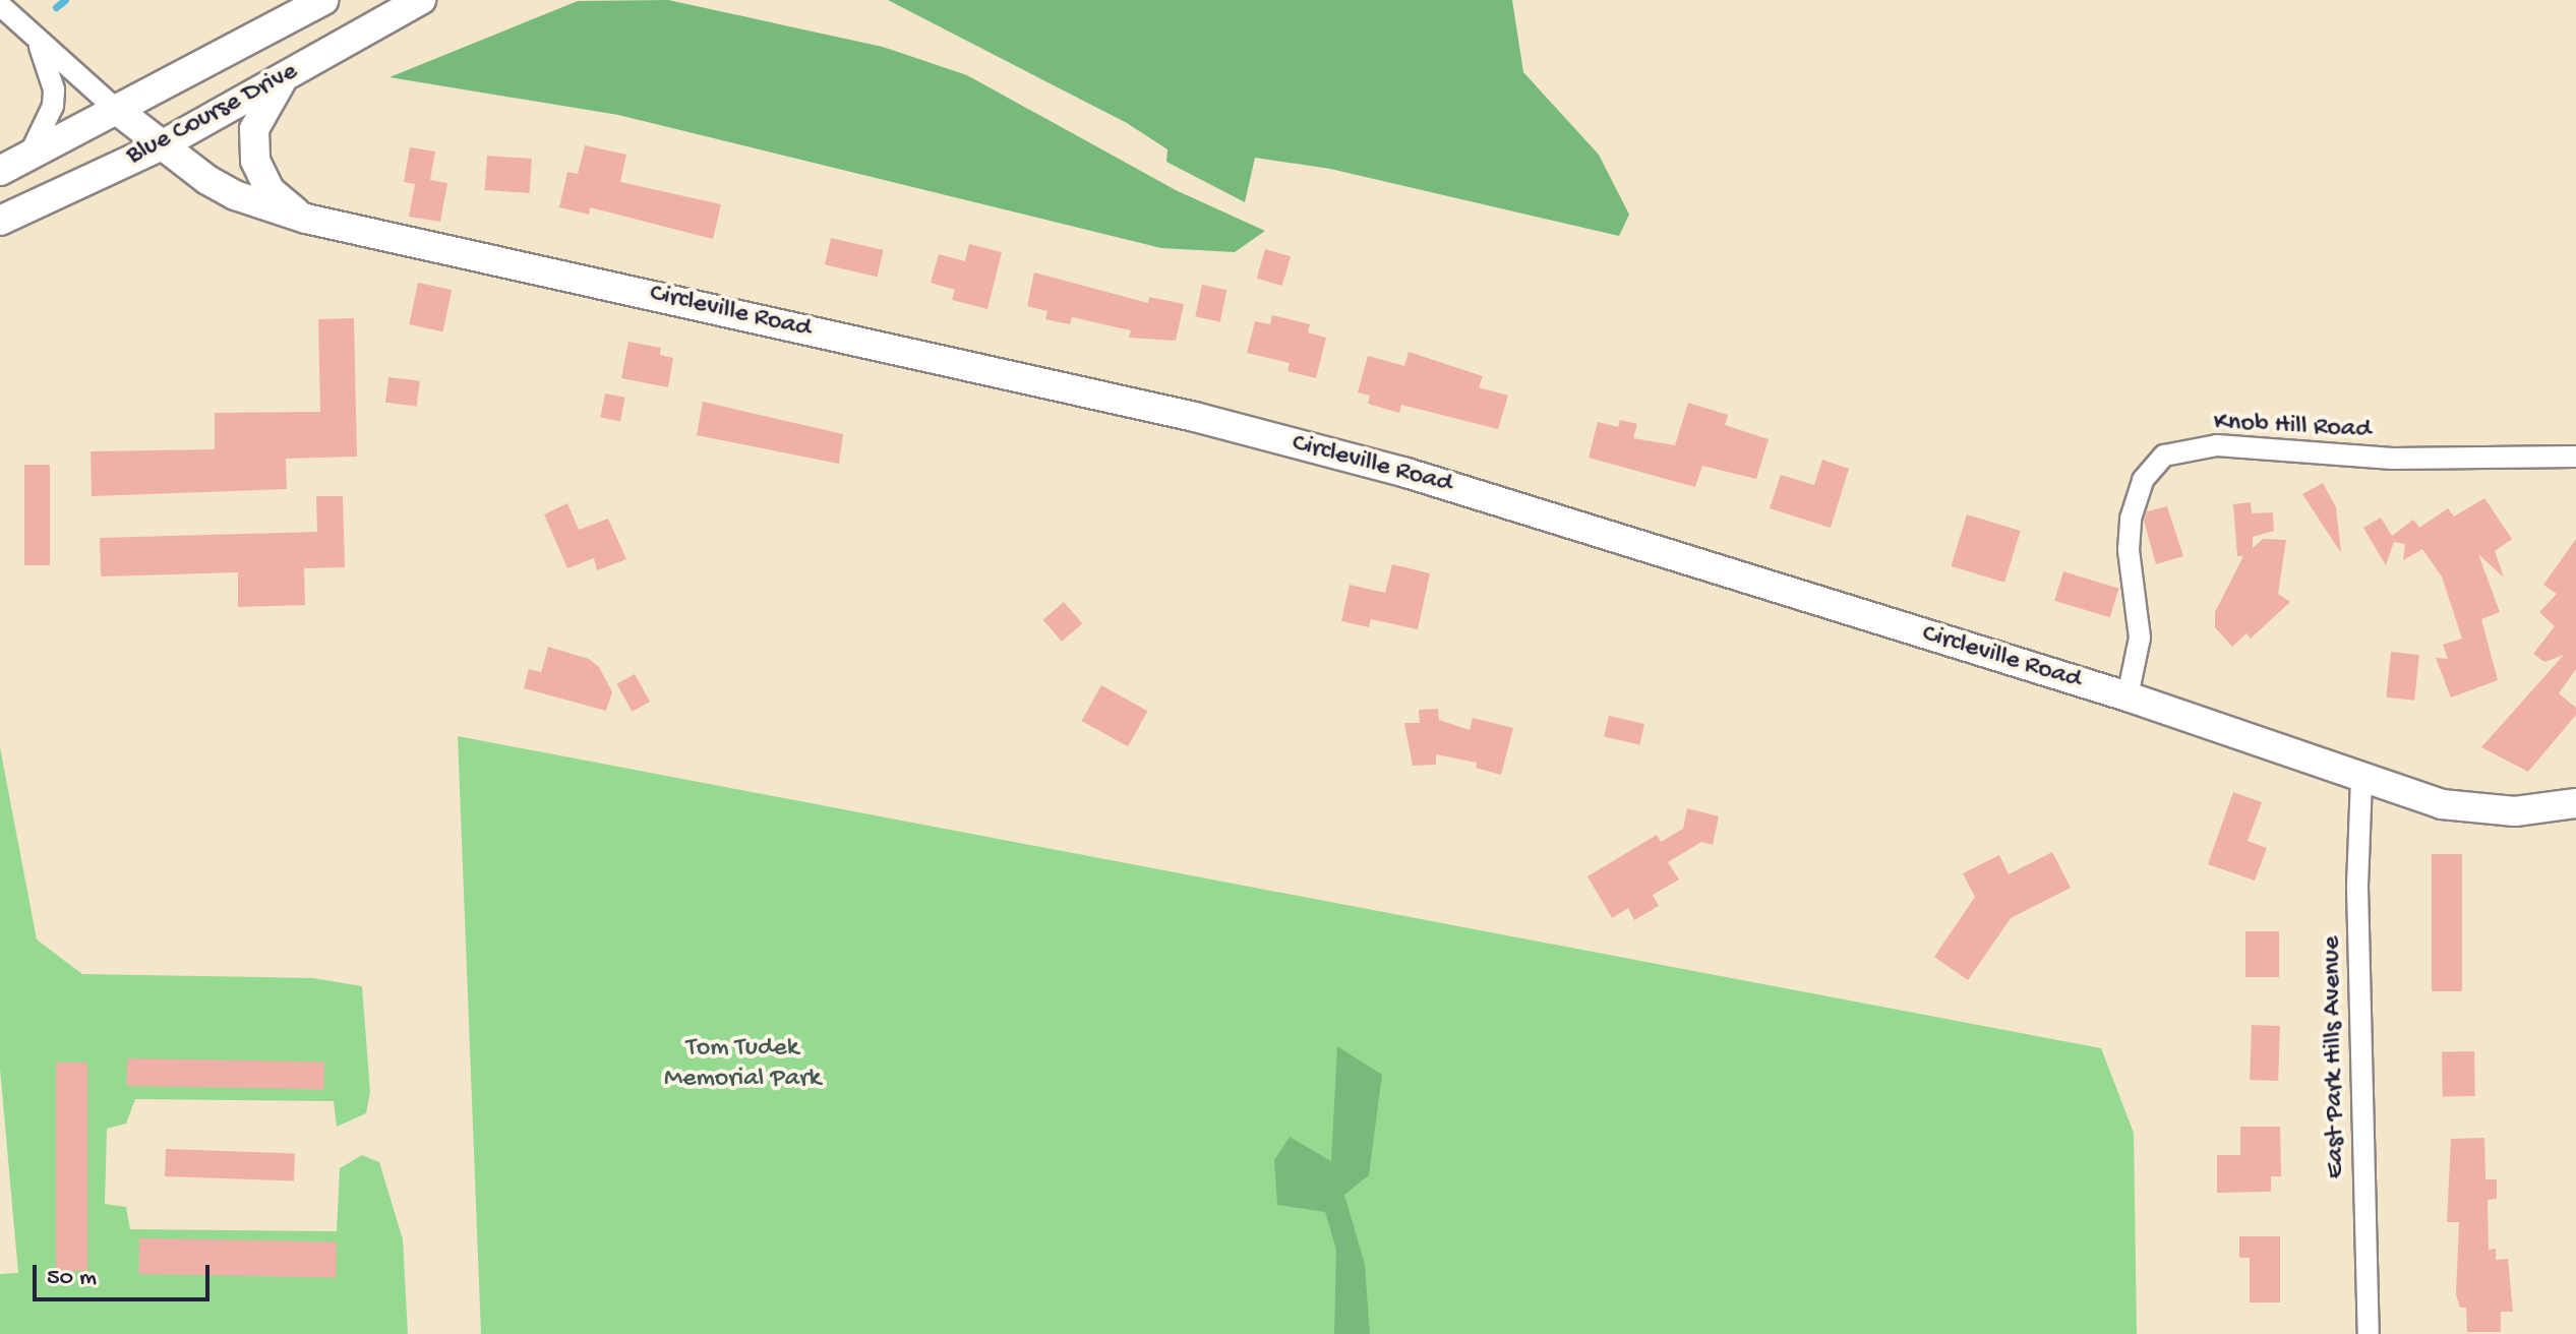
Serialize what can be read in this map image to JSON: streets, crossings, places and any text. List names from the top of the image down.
{
  "streets": {
    "street": [
      "Blue Course Drive",
      "Circleville Road",
      "Knob Hill Road",
      "East Park Hills Avenue"
    ]
  },
  "crossings": [
    ["Blue Course Drive", "Circleville Road"],
    ["Circleville Road", "Knob Hill Road"],
    ["Circleville Road", "East Park Hills Avenue"]
  ],
  "parks": ["Tom Tudek Memorial Park"],
  "scale_bar": "50 m"
}
